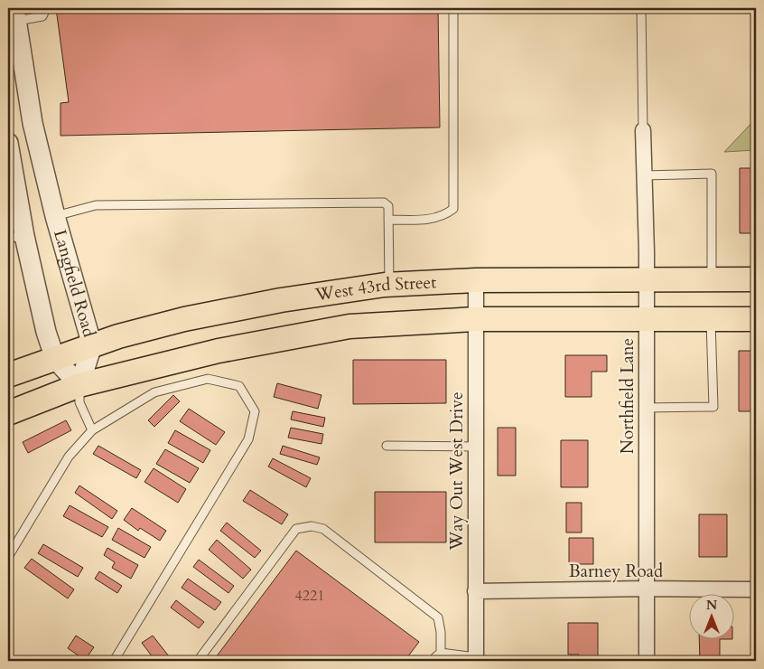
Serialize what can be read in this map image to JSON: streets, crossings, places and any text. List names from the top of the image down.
{
  "streets": {
    "main road": ["West 43rd Street"],
    "street": [
      "Langfield Road",
      "Northfield Lane",
      "Way Out West Drive",
      "Barney Road"
    ]
  },
  "crossings": [
    ["Langfield Road", "West 43rd Street"],
    ["West 43rd Street", "Northfield Lane"],
    ["West 43rd Street", "Way Out West Drive"],
    ["Northfield Lane", "Barney Road"],
    ["Way Out West Drive", "Barney Road"]
  ],
  "house_numbers": ["4221"],
  "north": "top"
}
